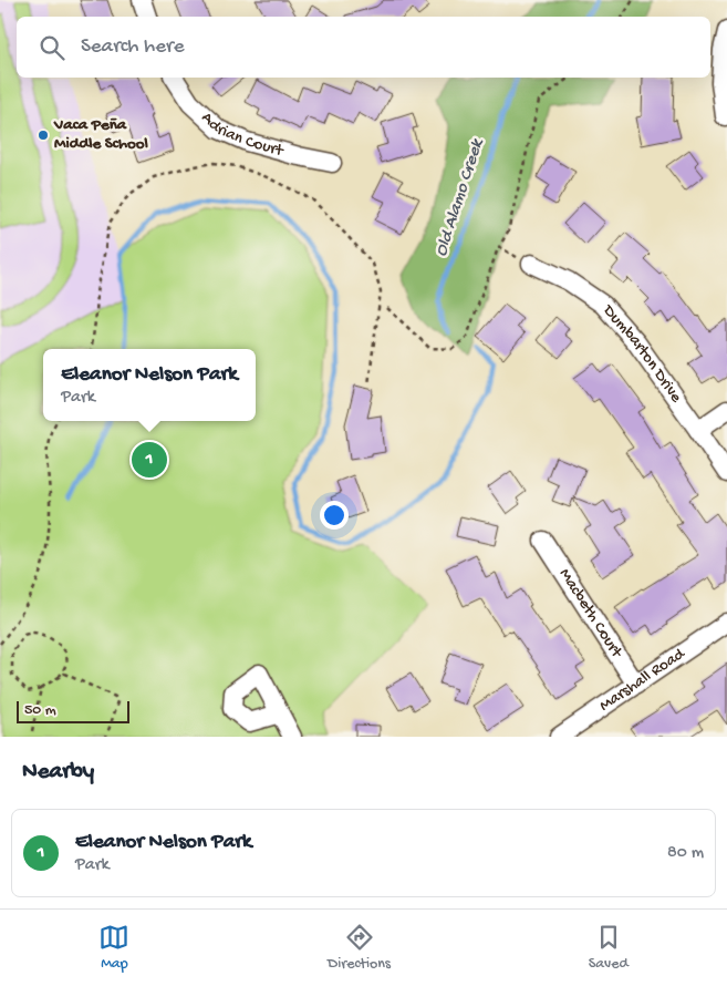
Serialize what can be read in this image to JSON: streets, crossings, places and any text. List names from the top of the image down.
{
  "streets": {
    "street": [
      "Adrian Court",
      "Dumbarton Drive",
      "Macbeth Court",
      "Marshall Road"
    ]
  },
  "crossings": [
    ["Macbeth Court", "Marshall Road"]
  ],
  "water": ["Old Alamo Creek"],
  "places": ["Vaca Peña Middle School"],
  "scale_bar": "50 m",
  "page": {
    "search": "Search here",
    "popup": ["Eleanor Nelson Park", "Park"],
    "pins": "1",
    "scale": "50 m",
    "heading": "Nearby",
    "list": [
      {
        "mark": "1",
        "name": "Eleanor Nelson Park",
        "note": "Park",
        "value": "80 m"
      }
    ],
    "nav": ["Map", "Directions", "Saved"]
  }
}
